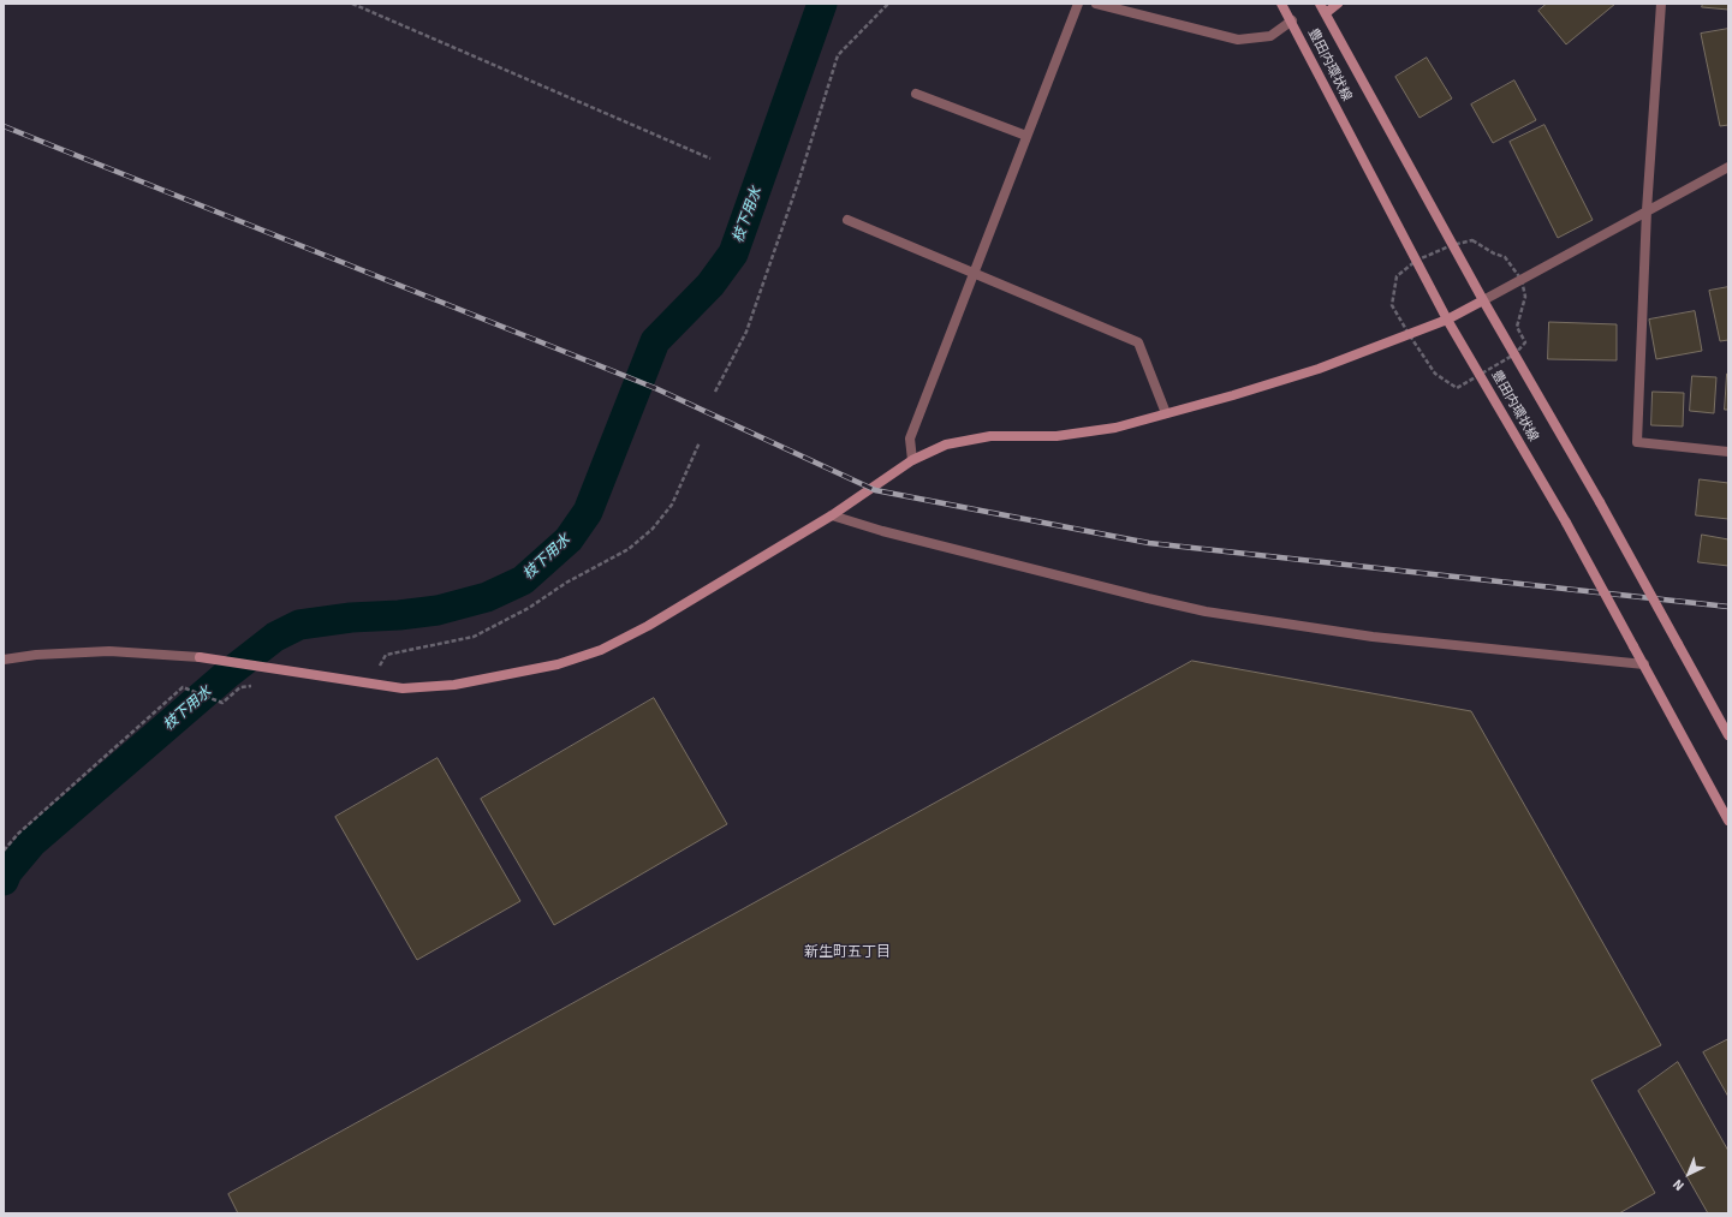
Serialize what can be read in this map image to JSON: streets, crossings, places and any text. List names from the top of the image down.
{
  "streets": {
    "street": ["豊田内環状線"]
  },
  "districts": ["新生町五丁目"],
  "water": ["枝下用水"],
  "north": "bottom left"
}
